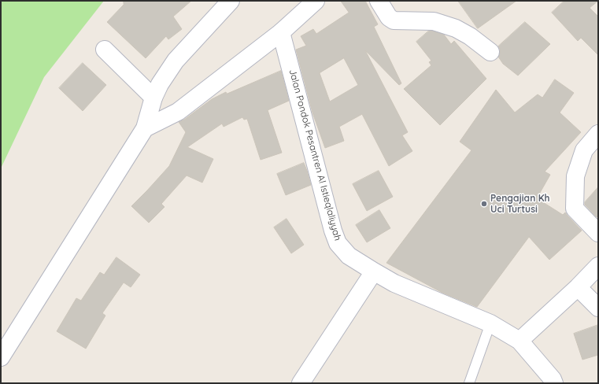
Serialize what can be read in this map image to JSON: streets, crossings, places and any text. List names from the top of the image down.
{
  "streets": {
    "street": ["Jalan Pondok Pesantren Al Istieqlaliyyah"]
  },
  "places": ["Pengajian Kh Uci Turtusi"]
}
